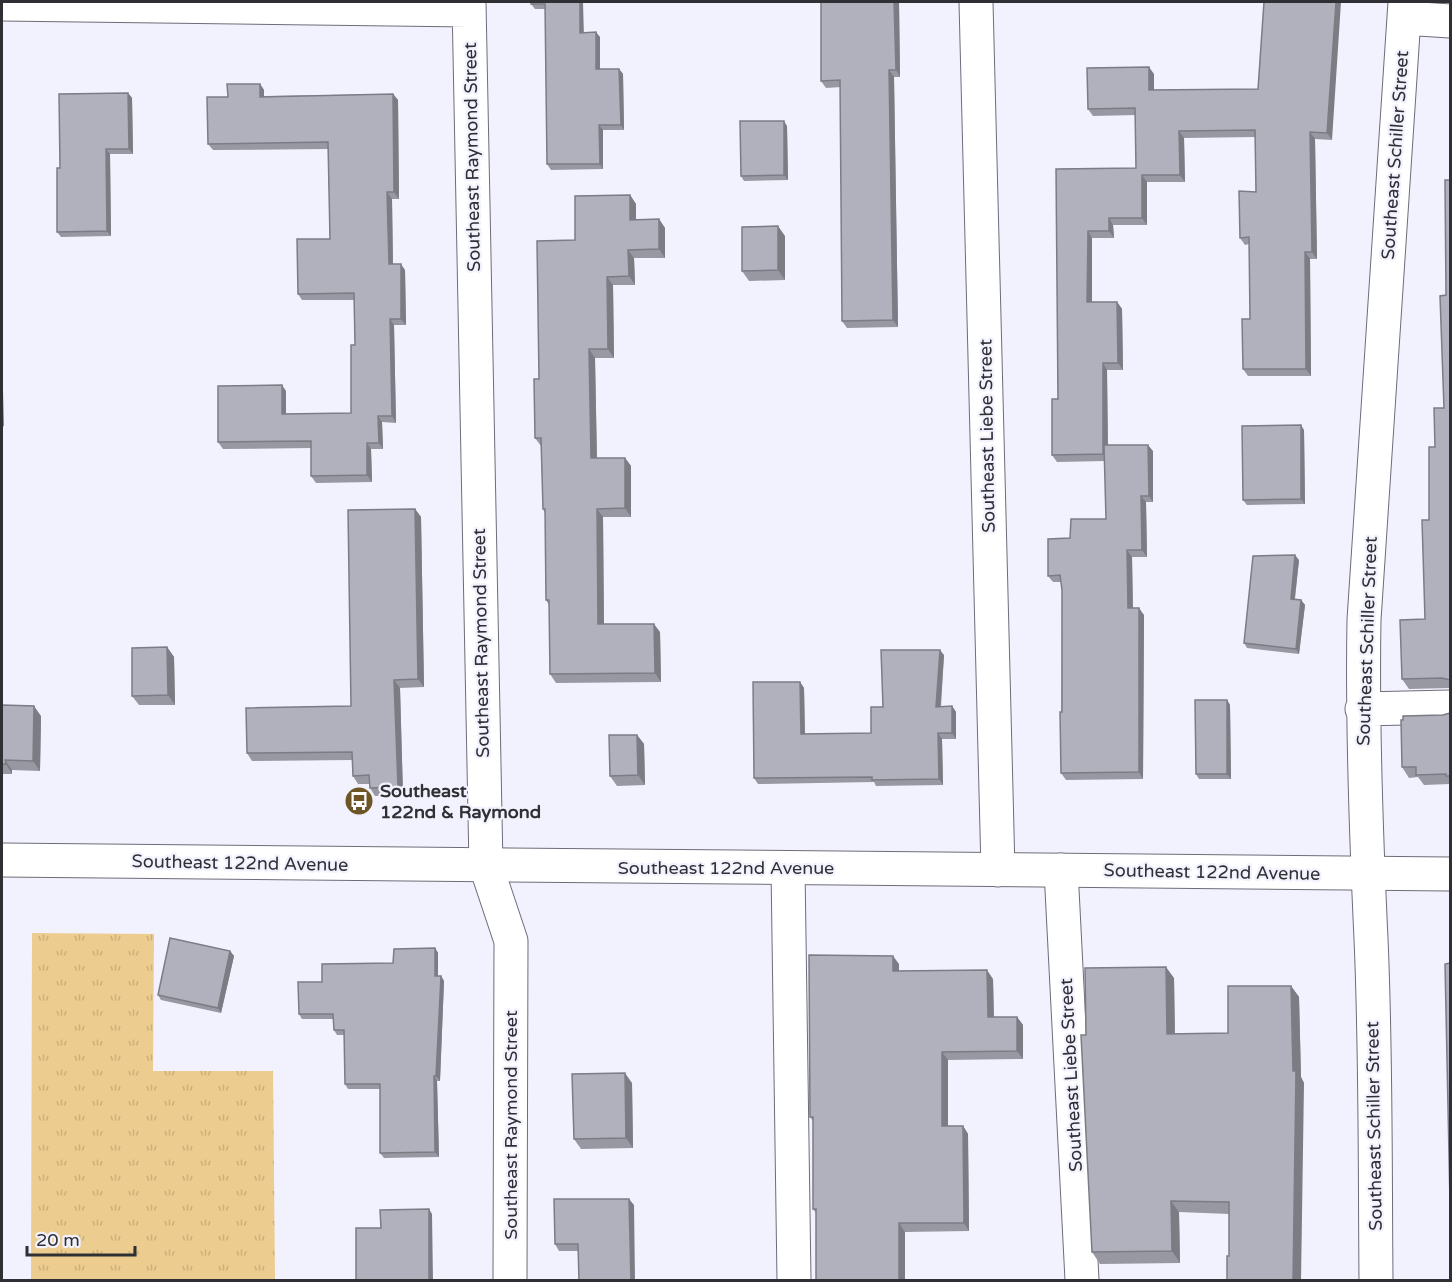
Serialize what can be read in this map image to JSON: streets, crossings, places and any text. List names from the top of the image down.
{
  "streets": {
    "street": [
      "Southeast Schiller Street",
      "Southeast Raymond Street",
      "Southeast Liebe Street",
      "Southeast 122nd Avenue"
    ]
  },
  "crossings": [
    ["Southeast Schiller Street", "Southeast 122nd Avenue"],
    ["Southeast Raymond Street", "Southeast 122nd Avenue"],
    ["Southeast Liebe Street", "Southeast 122nd Avenue"]
  ],
  "places": {
    "bus stop": ["Southeast 122nd & Raymond"]
  },
  "scale_bar": "20 m"
}
